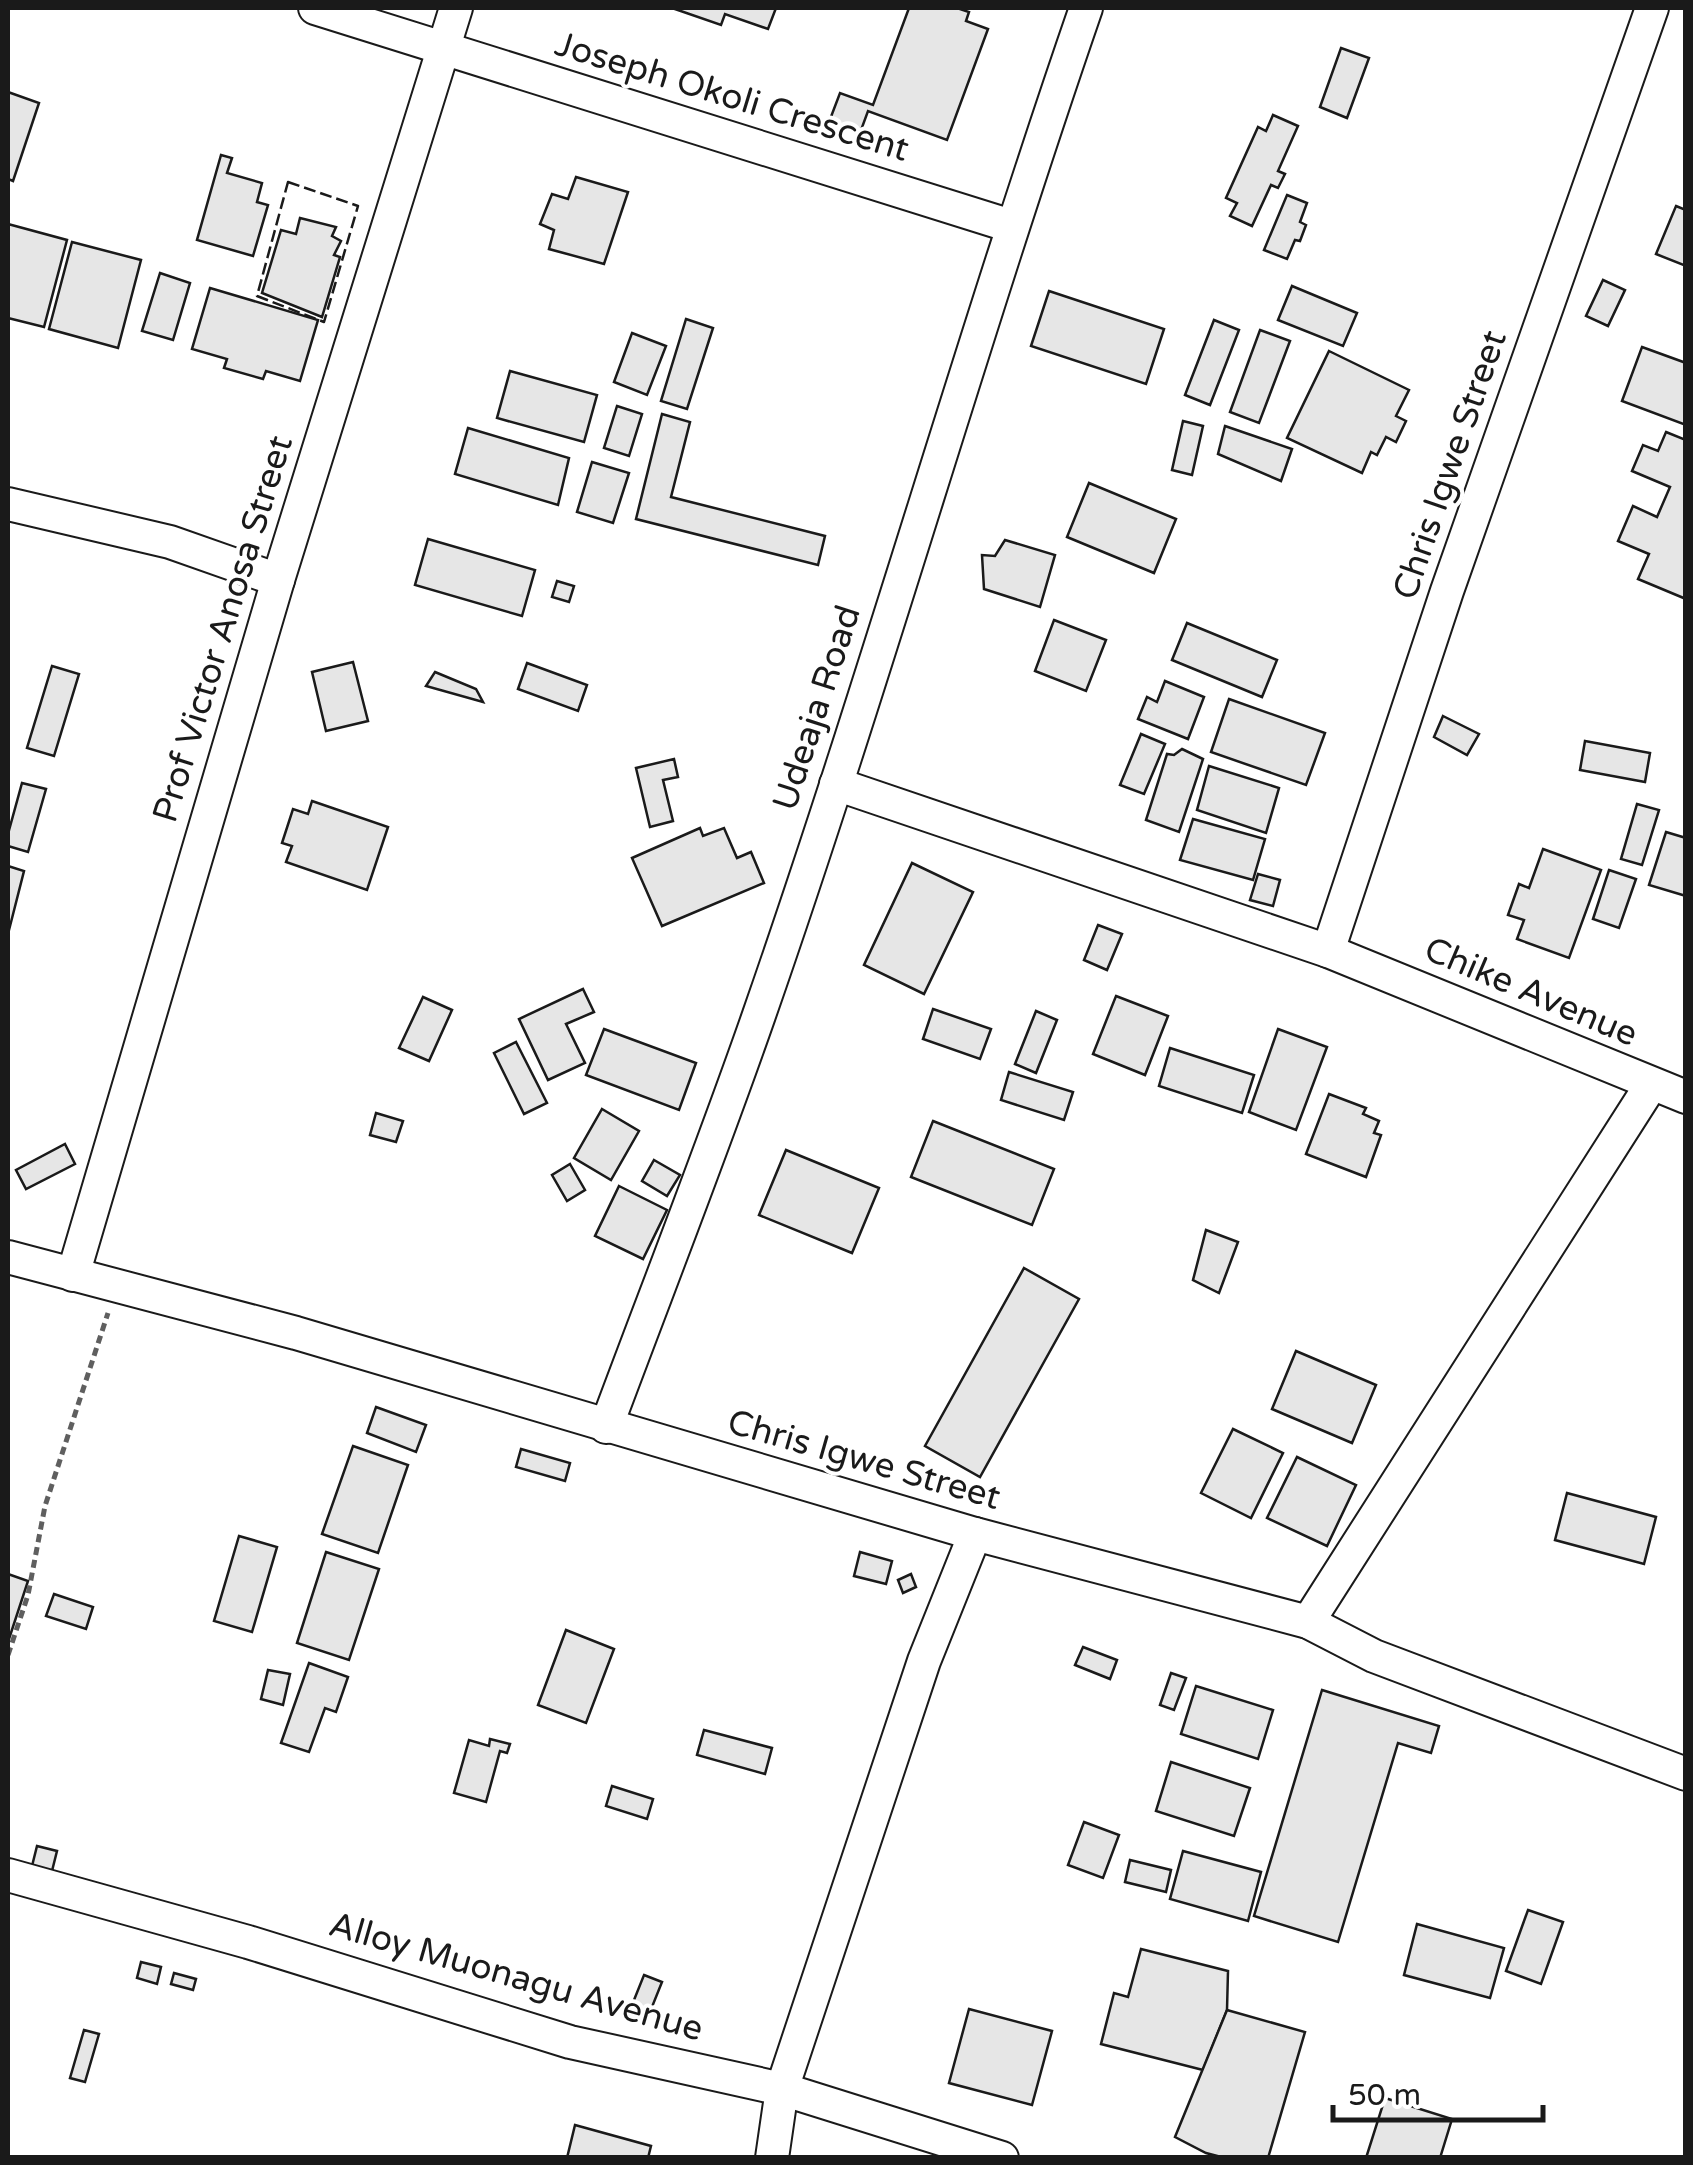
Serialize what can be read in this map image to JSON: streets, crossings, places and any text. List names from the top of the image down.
{
  "streets": {
    "street": [
      "Joseph Okoli Crescent",
      "Chris Igwe Street",
      "Prof Victor Anosa Street",
      "Udeaja Road",
      "Chike Avenue",
      "Alloy Muonagu Avenue"
    ]
  },
  "crossings": [
    ["Joseph Okoli Crescent", "Prof Victor Anosa Street"],
    ["Joseph Okoli Crescent", "Udeaja Road"],
    ["Chris Igwe Street", "Prof Victor Anosa Street"],
    ["Chris Igwe Street", "Udeaja Road"],
    ["Chris Igwe Street", "Chike Avenue"],
    ["Udeaja Road", "Chike Avenue"]
  ],
  "scale_bar": "50 m"
}
